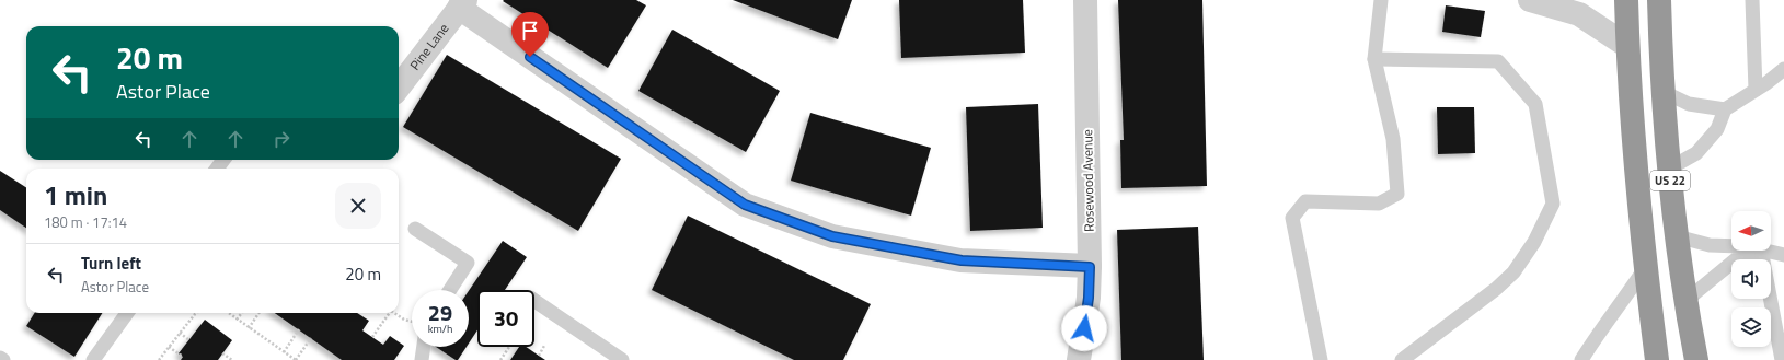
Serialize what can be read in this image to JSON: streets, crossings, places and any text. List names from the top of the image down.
{
  "streets": {
    "highway": ["US 22"],
    "street": ["Pine Lane", "Rosewood Avenue"]
  },
  "north": "left",
  "page": {
    "turn": ["20 m", "Astor Place"],
    "heading": ["1 min", "180 m · 17:14"],
    "list": [
      {
        "name": "Turn left",
        "note": "Astor Place",
        "value": "20 m"
      }
    ],
    "speed": "29 km/h",
    "limit": "30"
  }
}
